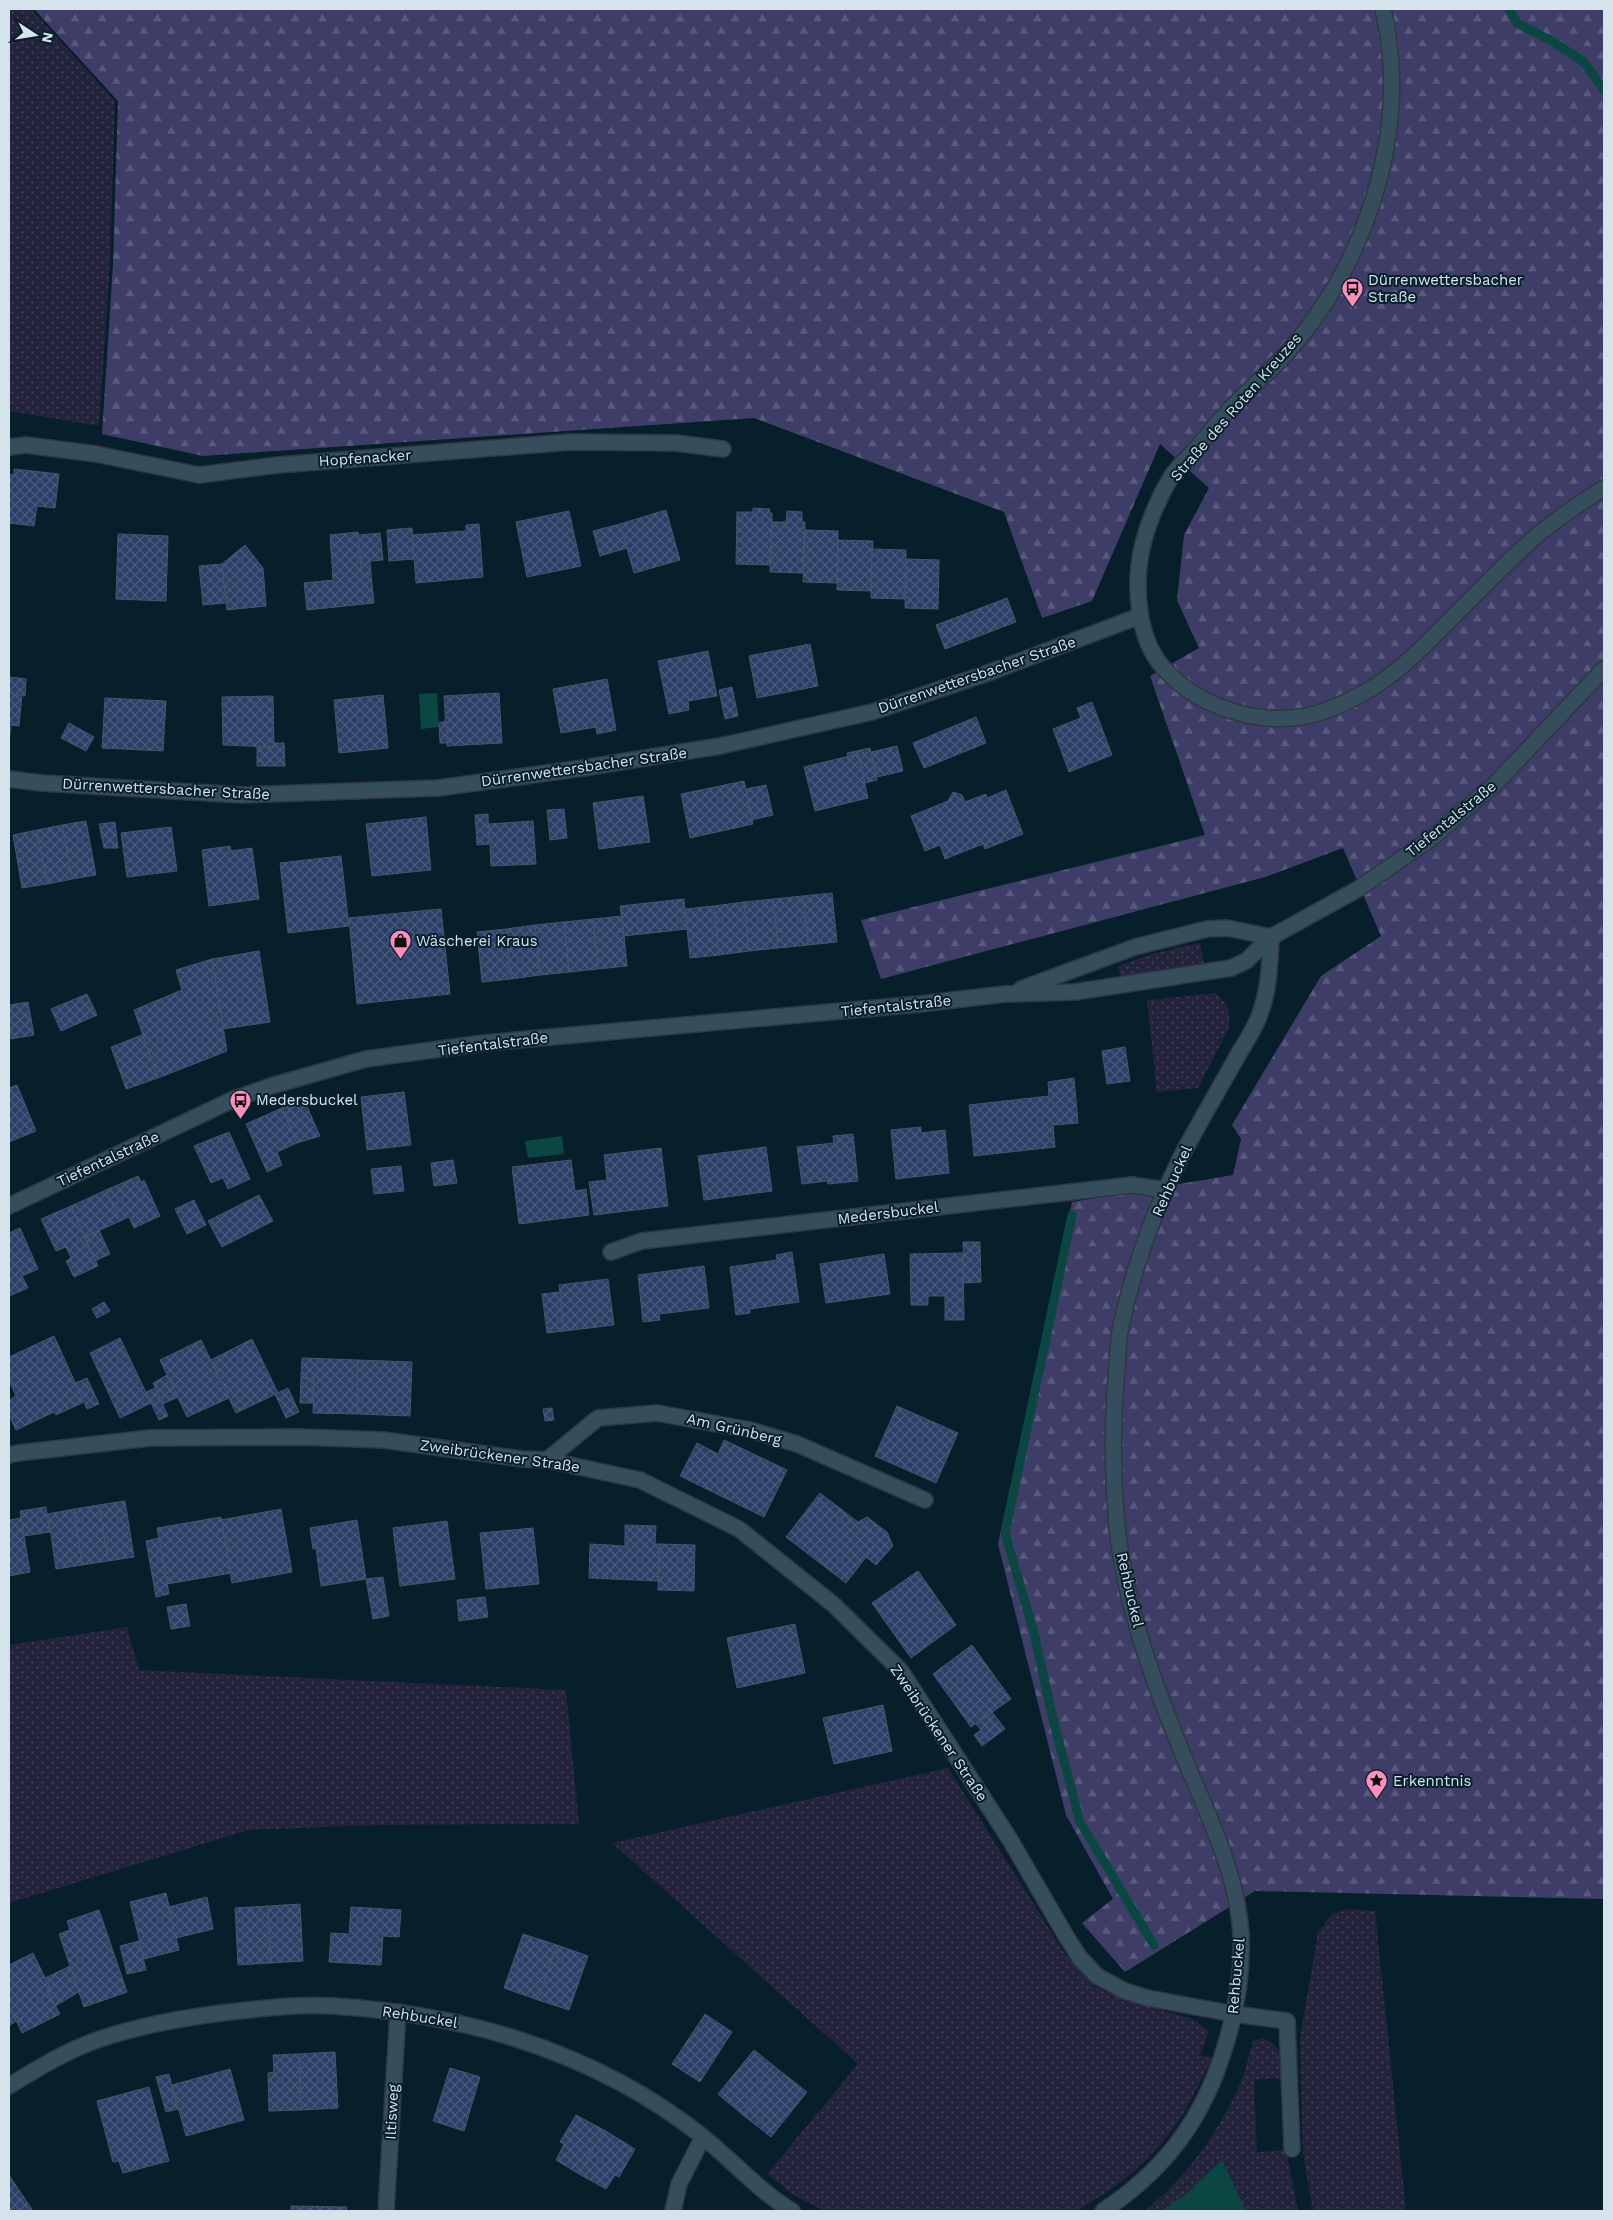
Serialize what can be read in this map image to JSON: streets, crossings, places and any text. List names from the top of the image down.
{
  "streets": {
    "street": [
      "Straße des Roten Kreuzes",
      "Hopfenacker",
      "Dürrenwettersbacher Straße",
      "Tiefentalstraße",
      "Rehbuckel",
      "Medersbuckel",
      "Am Grünberg",
      "Zweibrückener Straße",
      "Iltisweg"
    ]
  },
  "crossings": [
    ["Straße des Roten Kreuzes", "Dürrenwettersbacher Straße"],
    ["Tiefentalstraße", "Rehbuckel"],
    ["Rehbuckel", "Medersbuckel"],
    ["Rehbuckel", "Zweibrückener Straße"],
    ["Rehbuckel", "Iltisweg"],
    ["Am Grünberg", "Zweibrückener Straße"]
  ],
  "places": {
    "bus stop": ["Dürrenwettersbacher Straße", "Medersbuckel"],
    "shop": ["Wäscherei Kraus"],
    "place": ["Erkenntnis"]
  },
  "north": "right"
}
